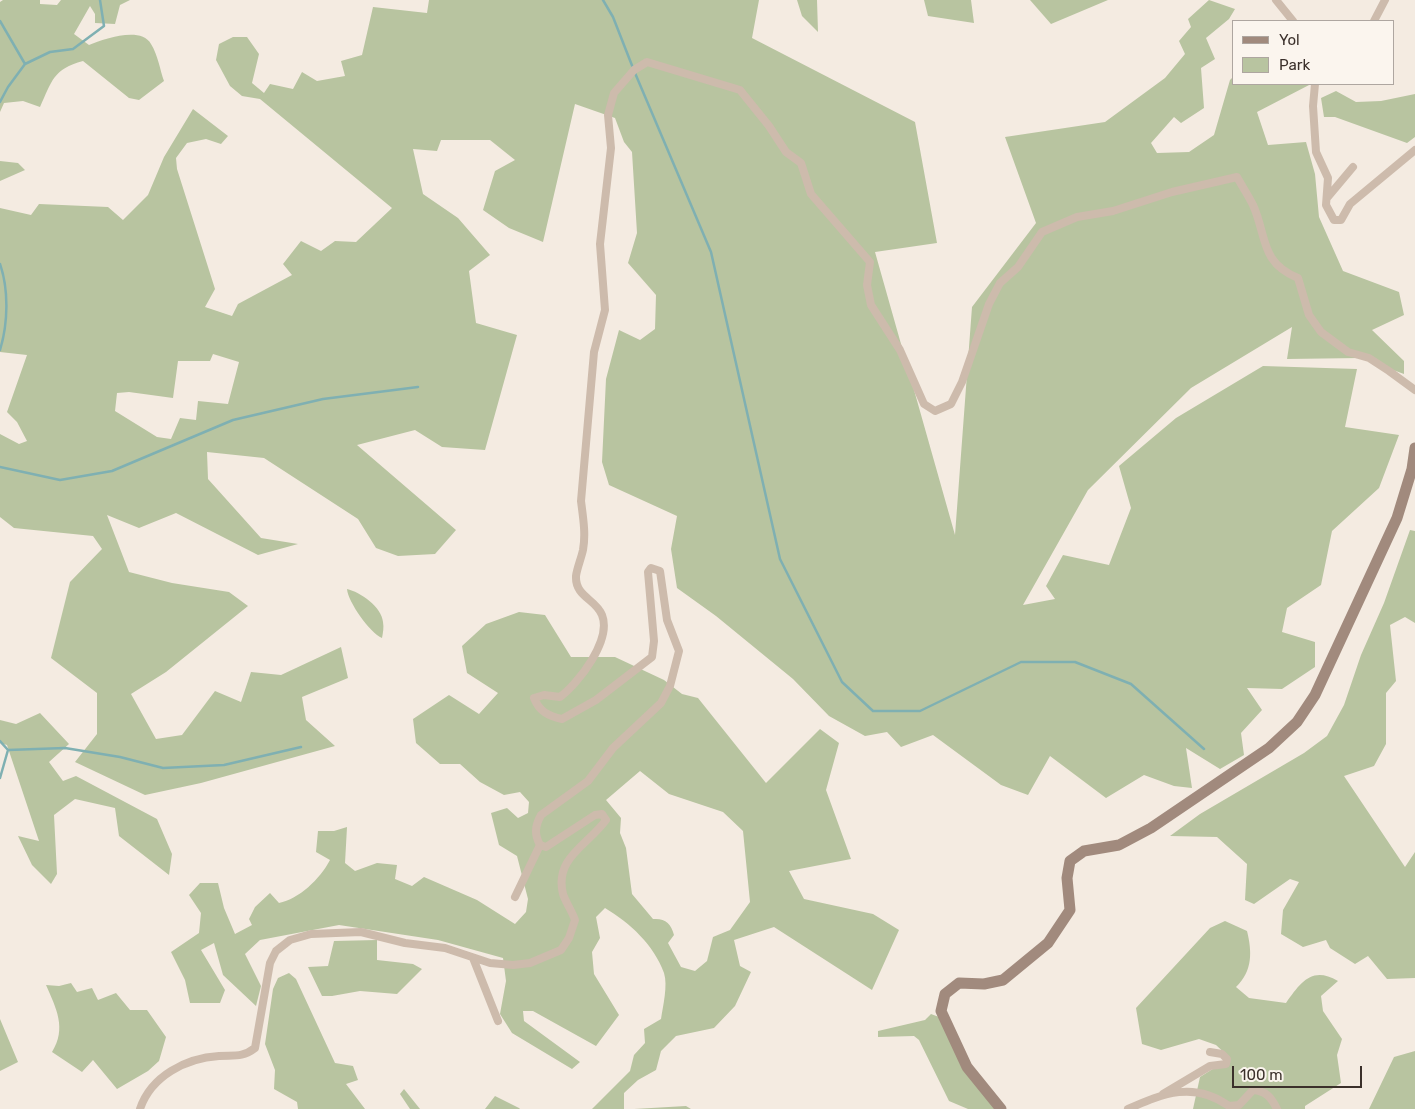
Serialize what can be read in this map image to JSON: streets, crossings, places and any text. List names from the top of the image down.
{
  "legend": ["Yol", "Park"],
  "scale_bar": "100 m"
}
